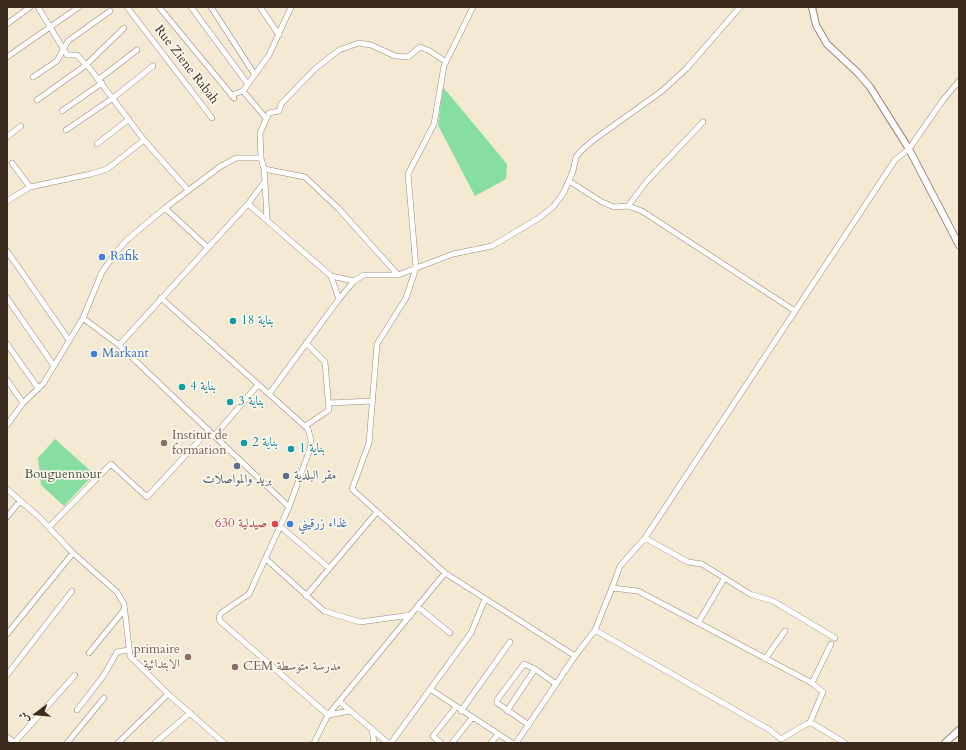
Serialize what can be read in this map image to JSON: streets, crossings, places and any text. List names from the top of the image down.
{
  "streets": {
    "street": ["Rue Ziene Rabah"]
  },
  "parks": ["Bouguennour"],
  "places": [
    "Rafik",
    "بناية 18",
    "Markant",
    "بناية 4",
    "بناية 3",
    "Institut de formation",
    "بناية 2",
    "بناية 1",
    "بريد والمواصلات",
    "مقر البلدية",
    "صيدلية 630",
    "غذاء زرقيني",
    "primaire الابتدائية",
    "CEM مدرسة متوسطة"
  ],
  "north": "left"
}
